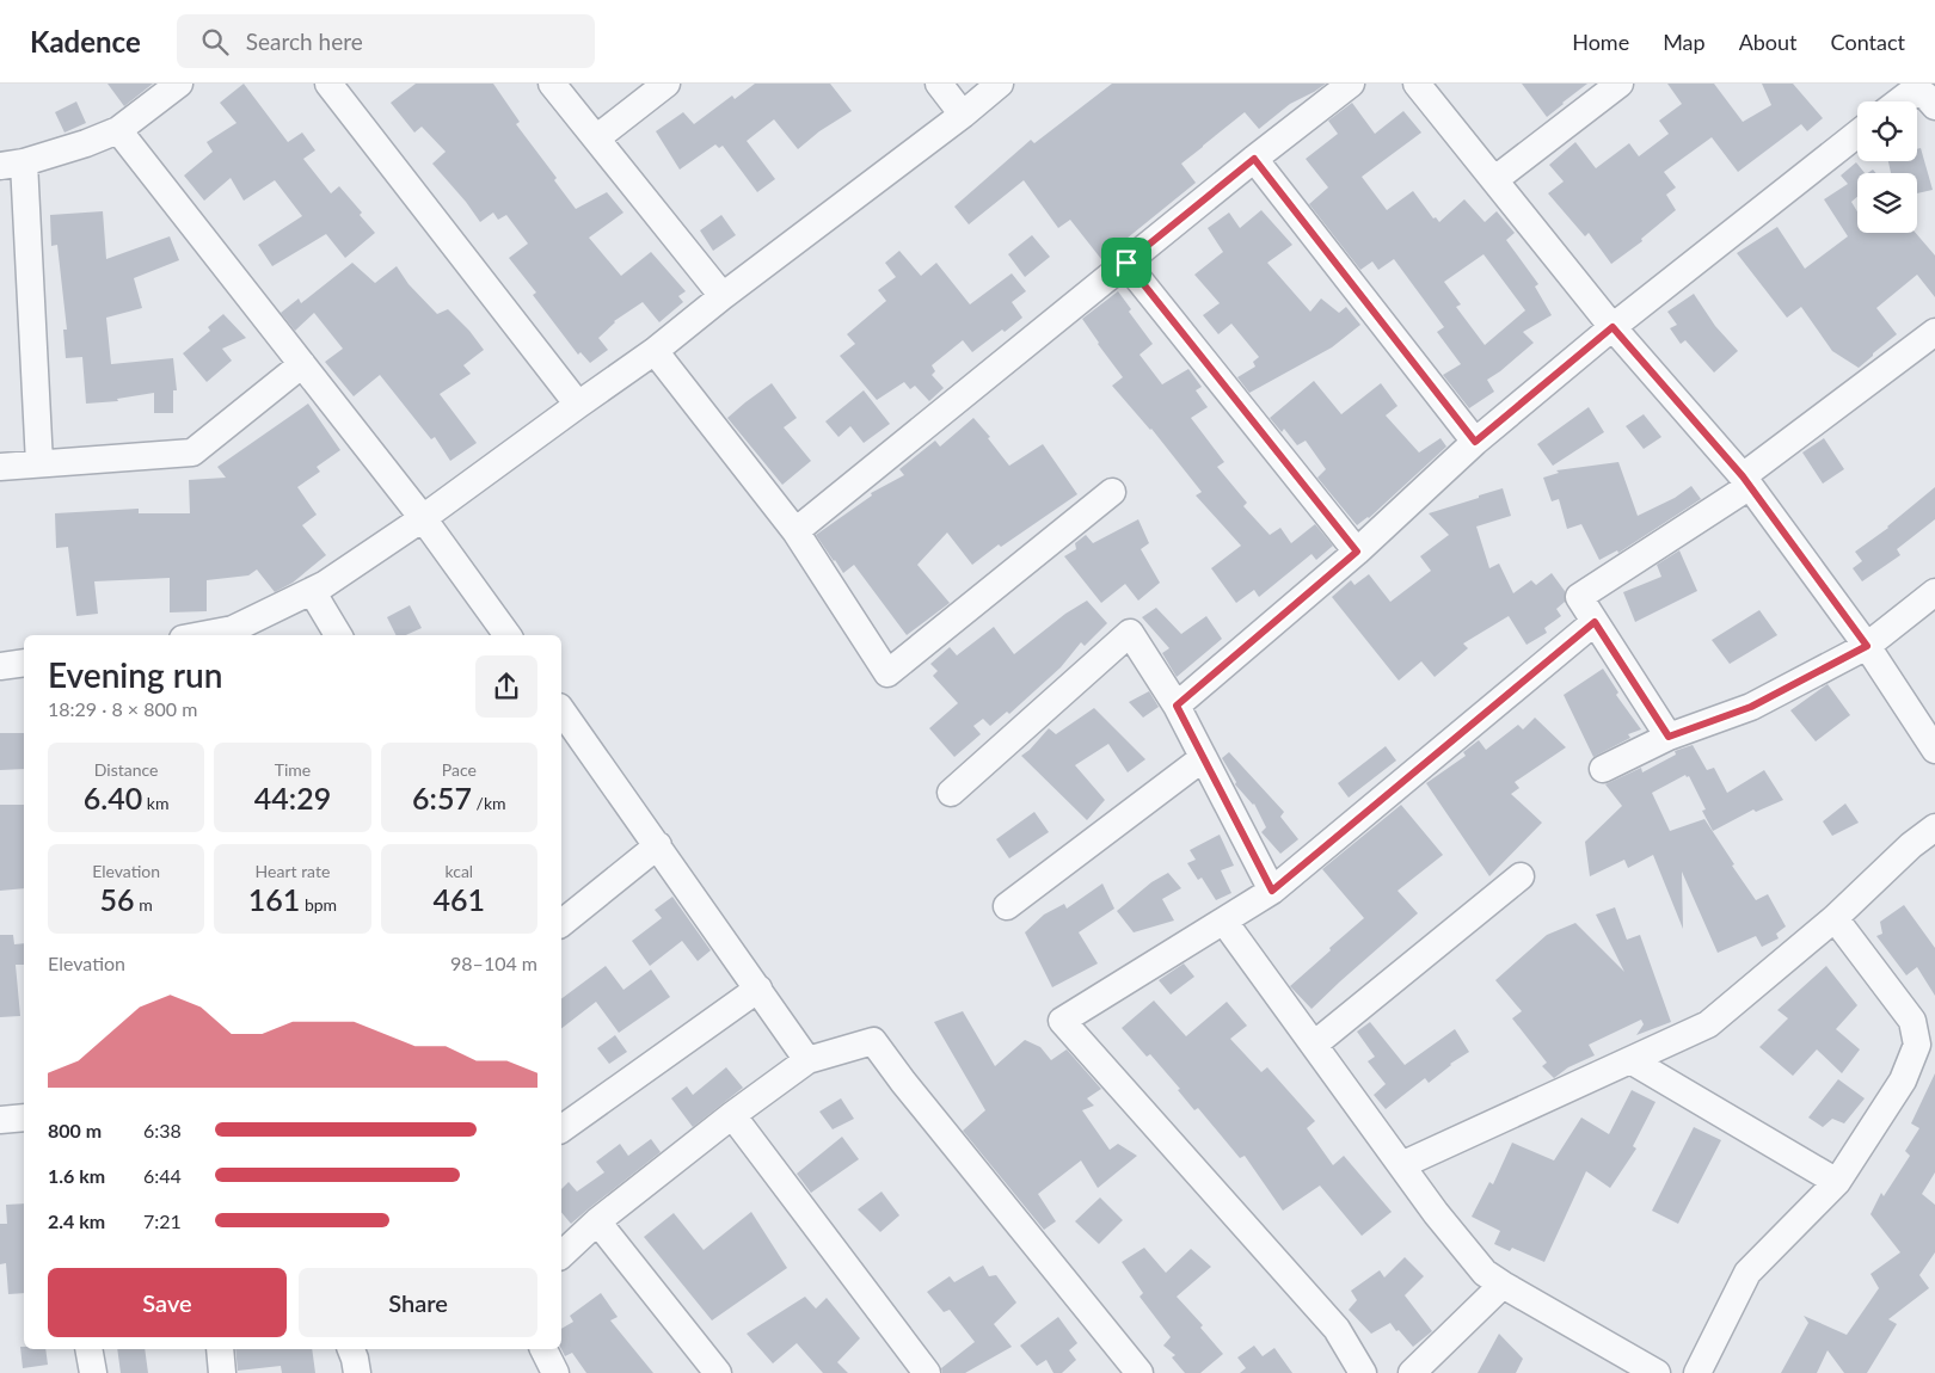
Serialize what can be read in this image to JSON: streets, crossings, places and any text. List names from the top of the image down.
{
  "page": {
    "header": "Kadence",
    "search": "Search here",
    "nav": [
      "Home",
      "Map",
      "About",
      "Contact"
    ],
    "heading": ["Evening run", "18:29 · 8 × 800 m"],
    "stats": [
      ["Distance", "6.40 km"],
      ["Time", "44:29"],
      ["Pace", "6:57 /km"],
      ["Elevation", "56 m"],
      ["Heart rate", "161 bpm"],
      ["kcal", "461"]
    ],
    "chart": ["Elevation", "98–104 m"],
    "list": [
      {
        "name": "800 m",
        "note": "6:38"
      },
      {
        "name": "1.6 km",
        "note": "6:44"
      },
      {
        "name": "2.4 km",
        "note": "7:21"
      }
    ],
    "buttons": ["Save", "Share"]
  }
}
